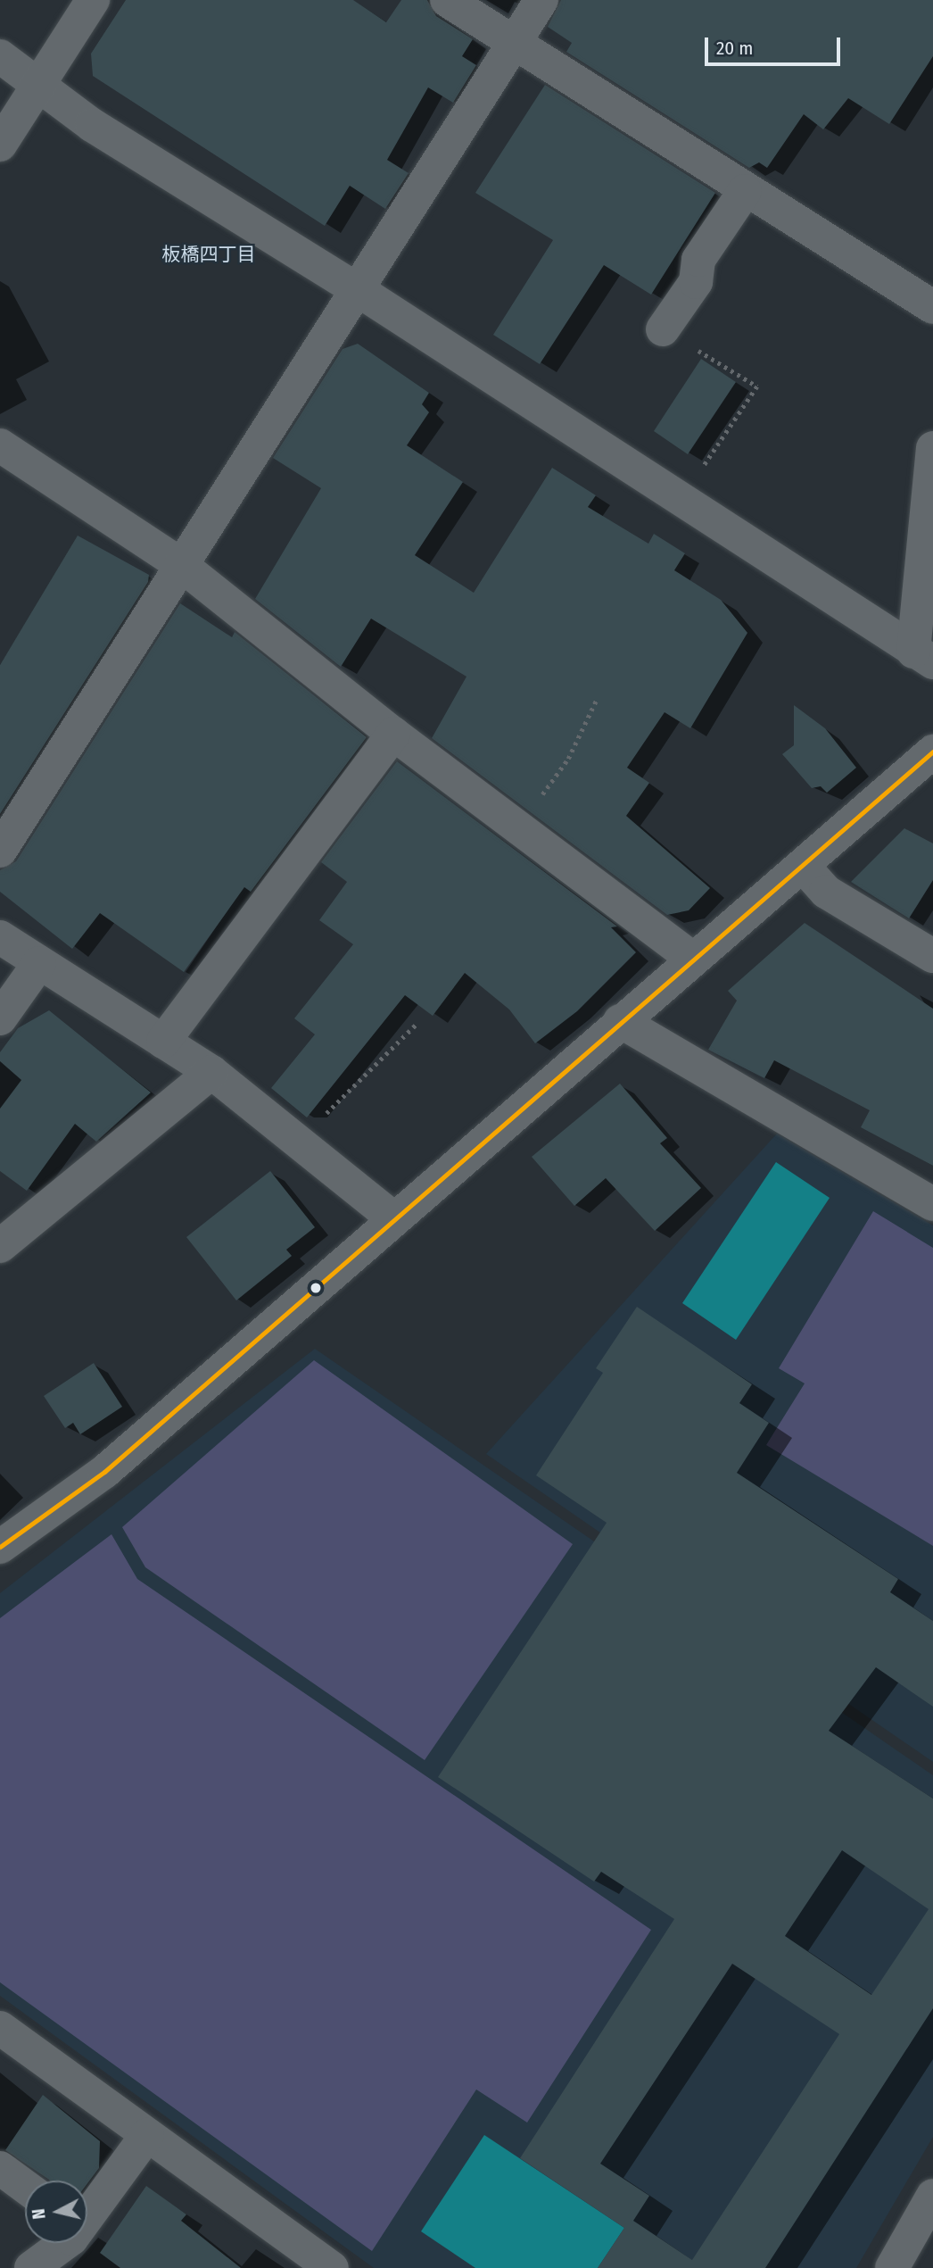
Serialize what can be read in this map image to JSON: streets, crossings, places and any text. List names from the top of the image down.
{
  "districts": ["板橋四丁目"],
  "scale_bar": "20 m",
  "north": "left"
}
